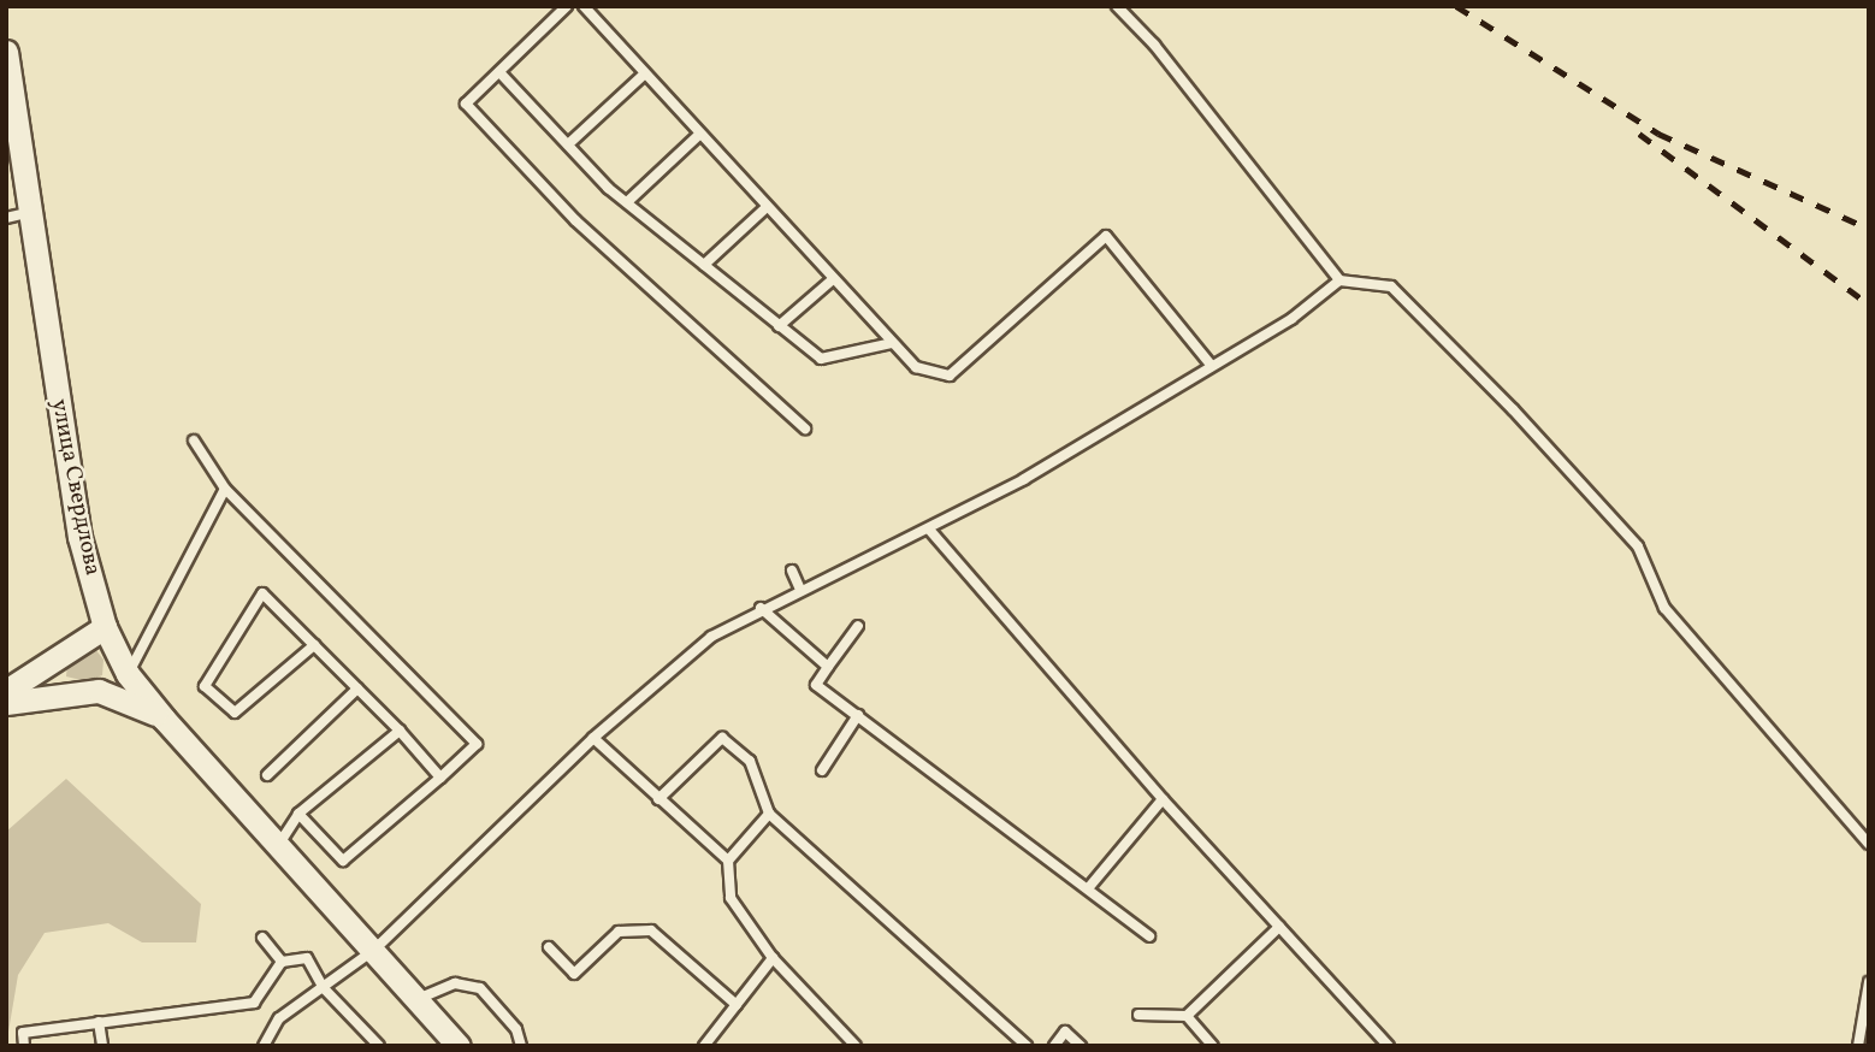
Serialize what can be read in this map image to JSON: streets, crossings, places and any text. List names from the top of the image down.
{
  "streets": {
    "street": ["улица Свердлова"]
  }
}
